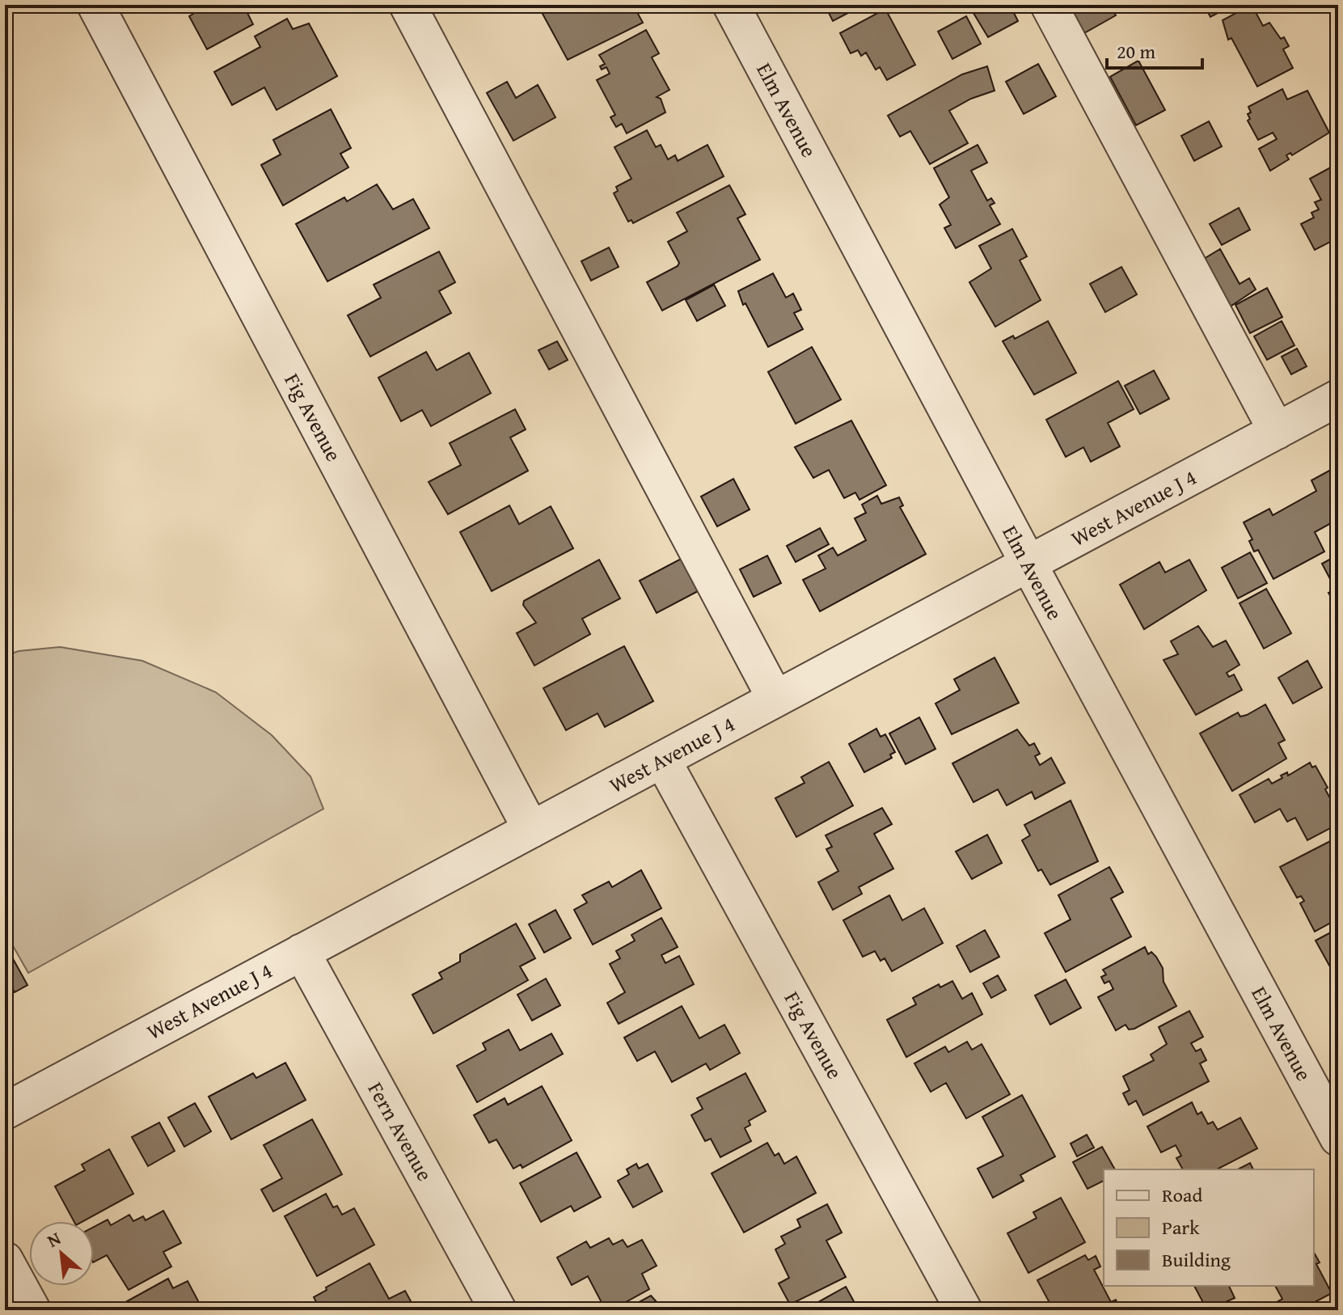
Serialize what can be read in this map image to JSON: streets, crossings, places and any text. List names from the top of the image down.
{
  "streets": {
    "street": [
      "Elm Avenue",
      "Fig Avenue",
      "West Avenue J 4",
      "Fern Avenue"
    ]
  },
  "crossings": [
    ["Elm Avenue", "West Avenue J 4"],
    ["Fig Avenue", "West Avenue J 4"],
    ["West Avenue J 4", "Fern Avenue"]
  ],
  "legend": ["Road", "Park", "Building"],
  "scale_bar": "20 m",
  "north": "top left"
}
